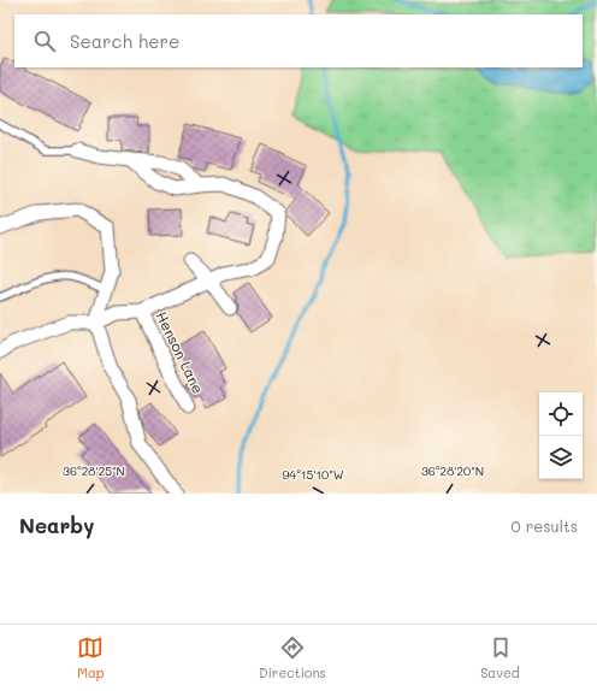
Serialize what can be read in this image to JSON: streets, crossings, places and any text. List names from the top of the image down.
{
  "streets": {
    "street": ["Henson Lane"]
  },
  "page": {
    "search": "Search here",
    "heading": ["Nearby", "0 results"],
    "nav": ["Map", "Directions", "Saved"]
  },
  "coordinates": ["36°28'25\"N", "36°28'20\"N", "94°15'10\"W"]
}
